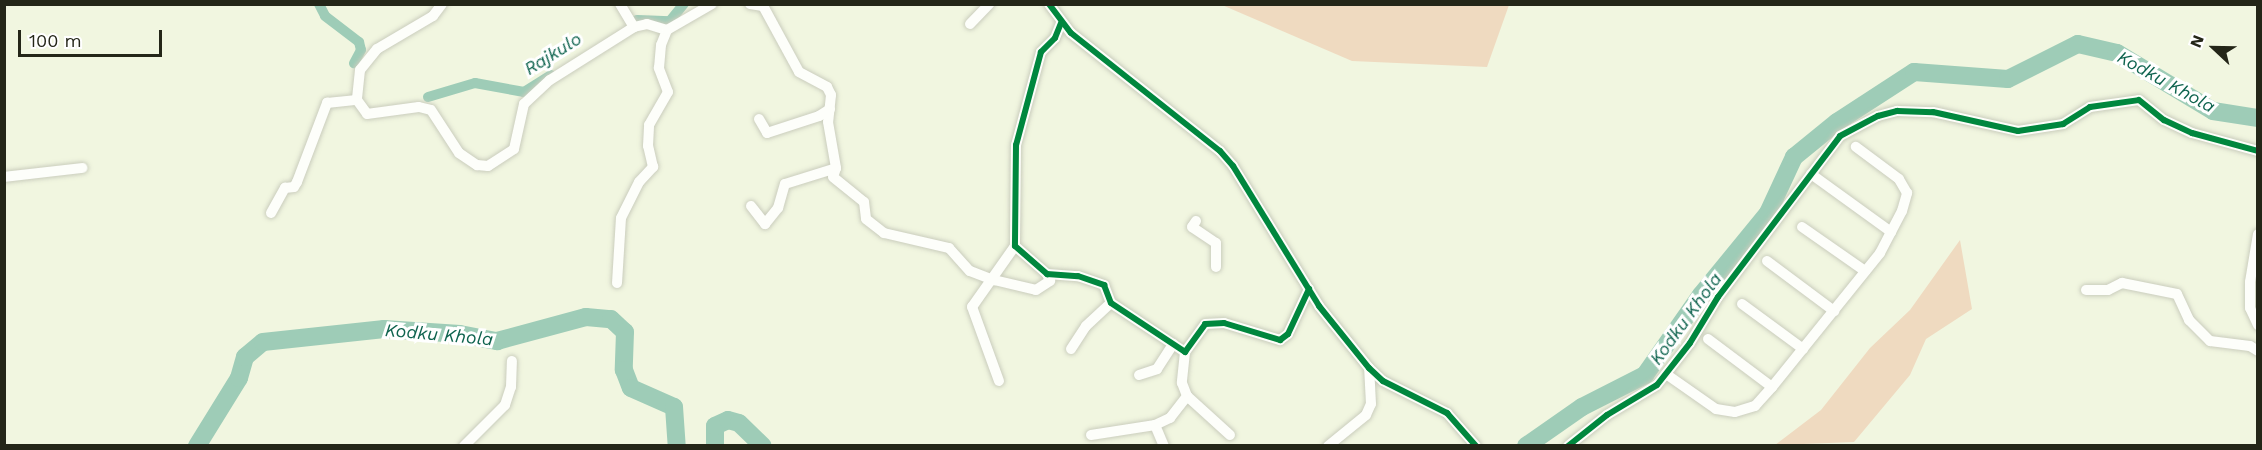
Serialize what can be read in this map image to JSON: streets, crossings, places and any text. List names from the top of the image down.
{
  "water": ["Rajkulo", "Kodku Khola"],
  "scale_bar": "100 m",
  "north": "left"
}
